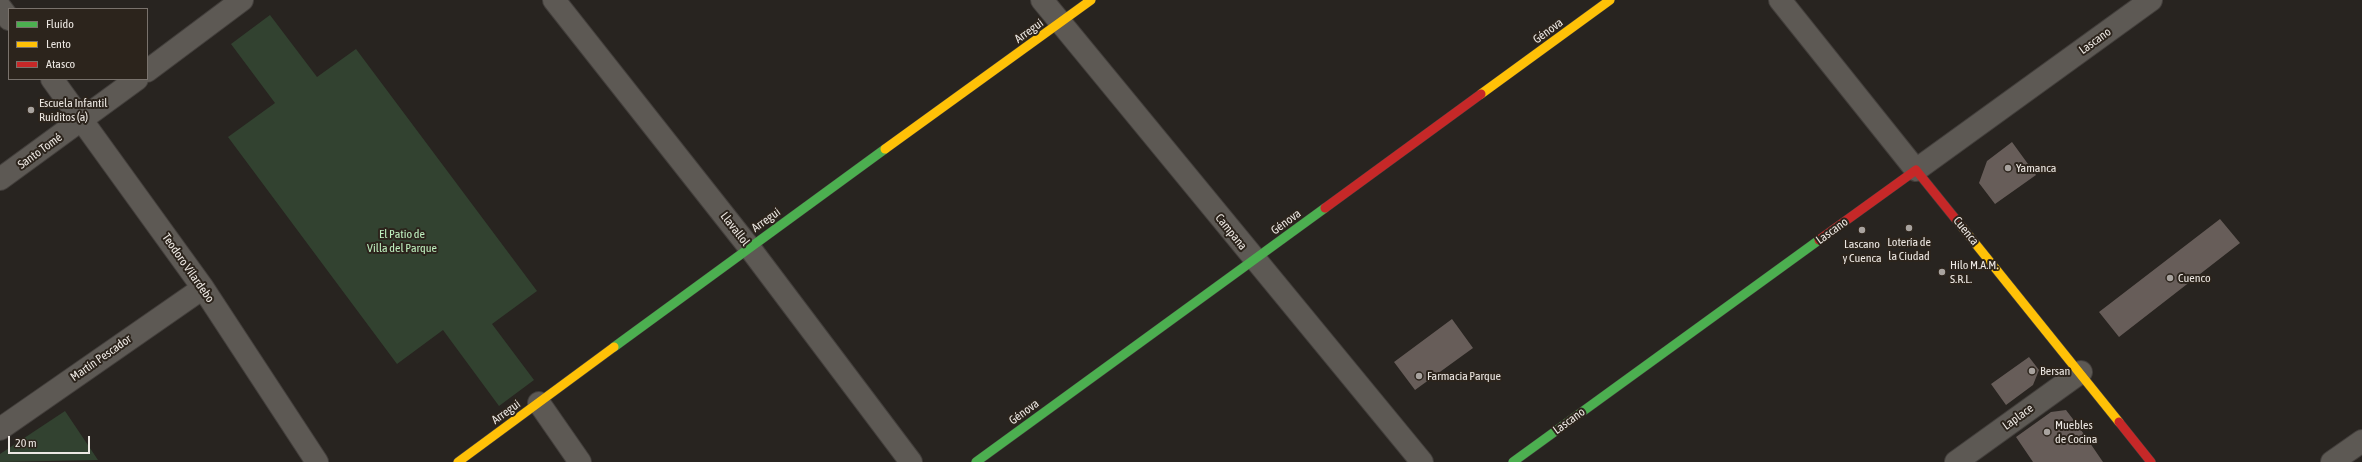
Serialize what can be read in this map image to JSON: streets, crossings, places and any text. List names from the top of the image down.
{
  "streets": {
    "street": [
      "Arregui",
      "Génova",
      "Lascano",
      "Santo Tomé",
      "Llavallol",
      "Cuenca",
      "Campana",
      "Teodoro Vilardebo",
      "Martín Pescador",
      "Laplace"
    ]
  },
  "crossings": [
    ["Arregui", "Llavallol"],
    ["Arregui", "Campana"],
    ["Génova", "Campana"],
    ["Lascano", "Cuenca"],
    ["Santo Tomé", "Teodoro Vilardebo"],
    ["Cuenca", "Laplace"],
    ["Teodoro Vilardebo", "Martín Pescador"]
  ],
  "parks": ["El Patio de Villa del Parque"],
  "places": [
    "Escuela Infantil Ruiditos (a)",
    "Yamanca",
    "Lotería de la Ciudad",
    "Lascano y Cuenca",
    "Hilo M.A.M. S.R.L.",
    "Cuenco",
    "Bersan",
    "Farmacia Parque",
    "Muebles de Cocina"
  ],
  "legend": ["Fluido", "Lento", "Atasco"],
  "scale_bar": "20 m"
}
